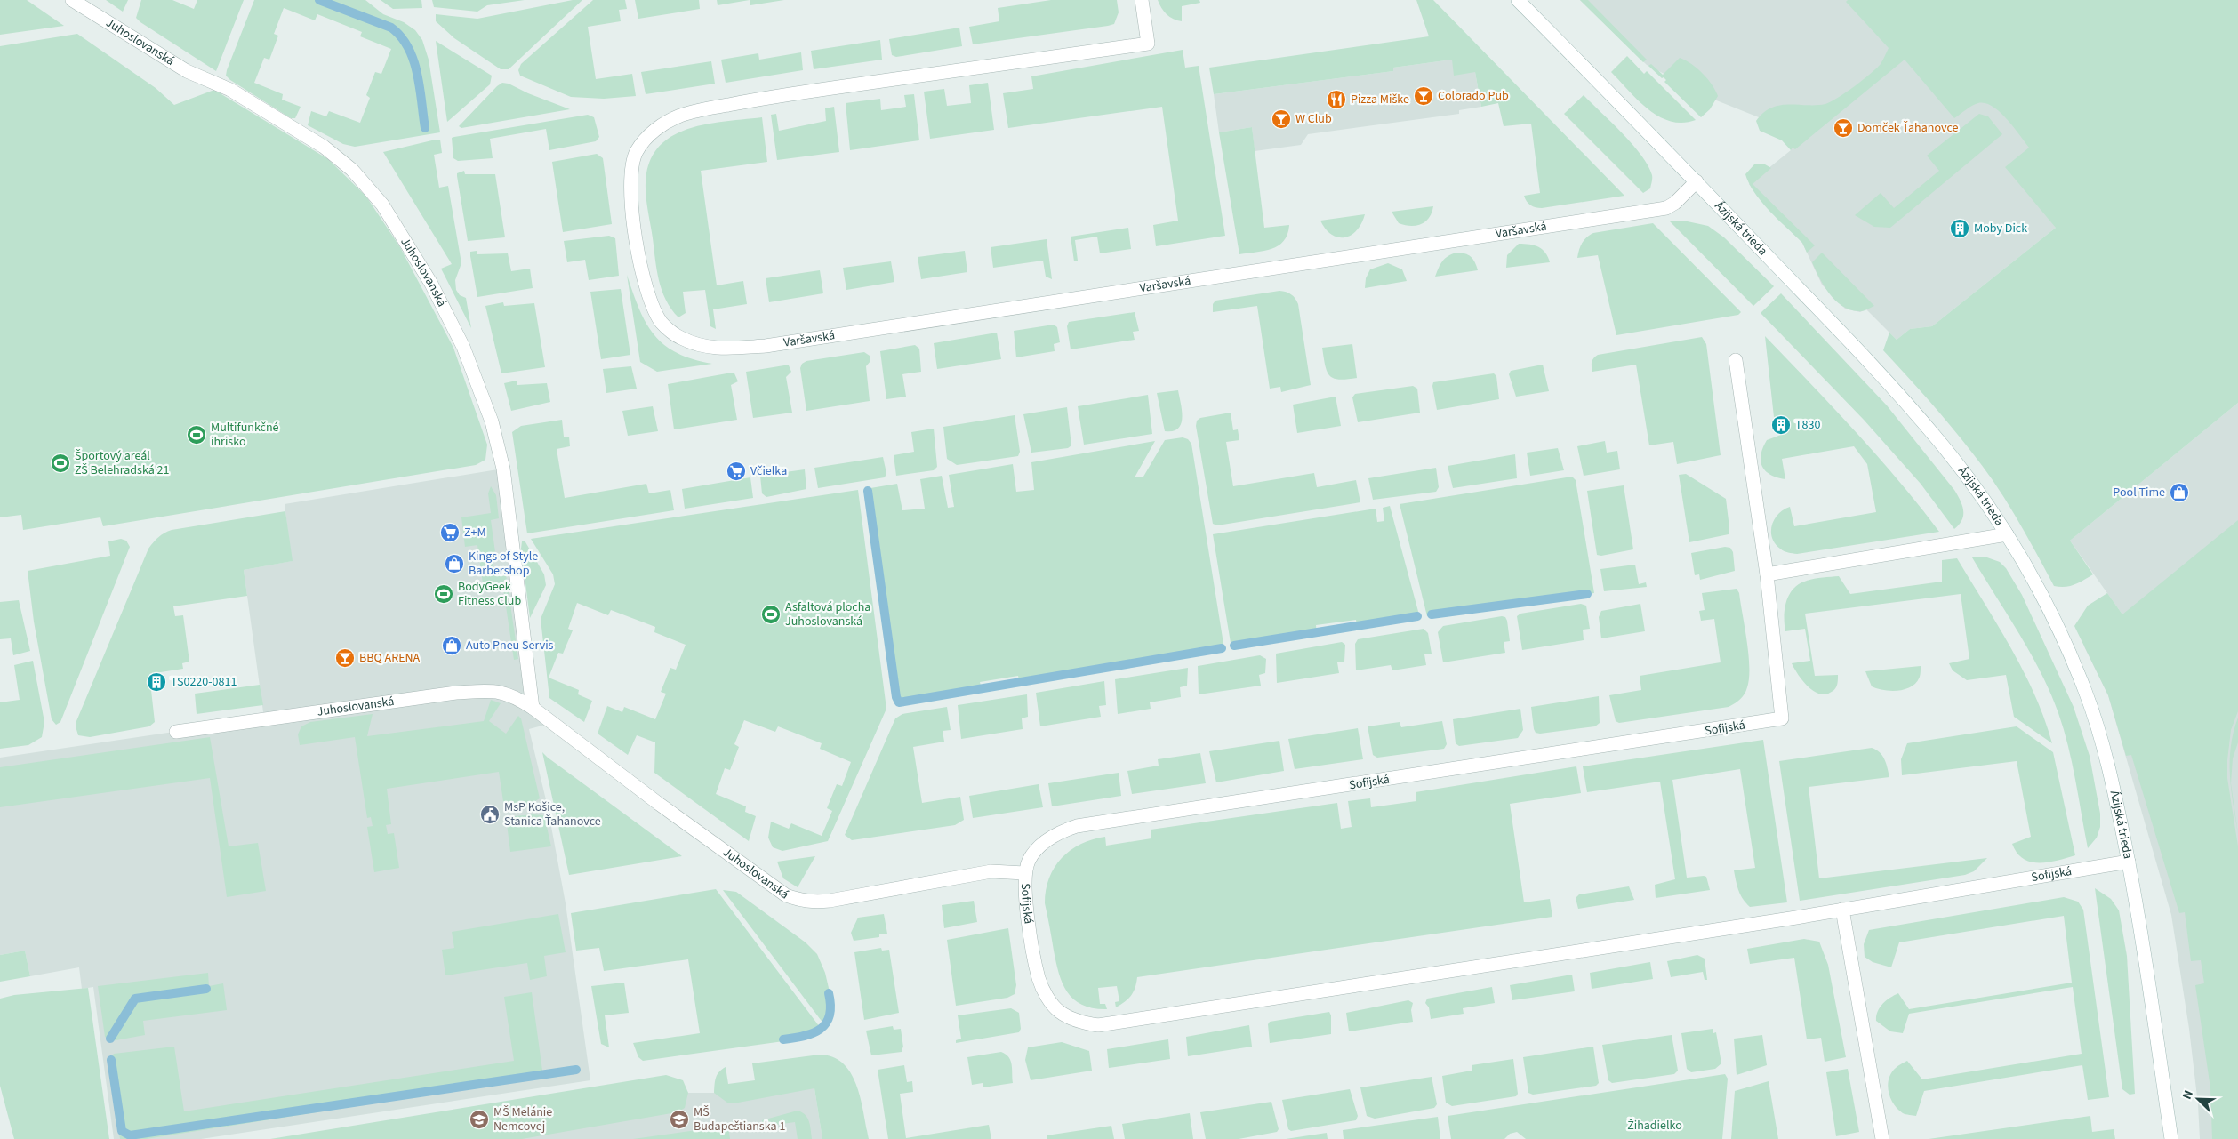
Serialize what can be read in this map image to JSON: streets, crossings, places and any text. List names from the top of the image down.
{
  "streets": {
    "street": [
      "Juhoslovanská",
      "Ázijská trieda",
      "Varšavská",
      "Sofijská"
    ]
  },
  "crossings": [
    ["Juhoslovanská", "Sofijská"],
    ["Ázijská trieda", "Varšavská"],
    ["Ázijská trieda", "Sofijská"]
  ],
  "parks": ["Žihadielko"],
  "places": {
    "bar": [
      "Colorado Pub",
      "W Club",
      "Domček Ťahanovce",
      "BBQ ARENA"
    ],
    "restaurant": ["Pizza Miške"],
    "building": ["Moby Dick", "T830", "TS0220-0811"],
    "sports": [
      "Multifunkčné ihrisko",
      "Športový areál ZŠ Belehradská 21",
      "BodyGeek Fitness Club",
      "Asfaltová plocha Juhoslovanská"
    ],
    "supermarket": ["Včielka", "Z+M"],
    "shop": ["Pool Time", "Kings of Style Barbershop", "Auto Pneu Servis"],
    "public building": ["MsP Košice, Stanica Ťahanovce"],
    "school or university": ["MŠ Melánie Nemcovej", "MŠ Budapeštianska 1"]
  },
  "north": "top left"
}
